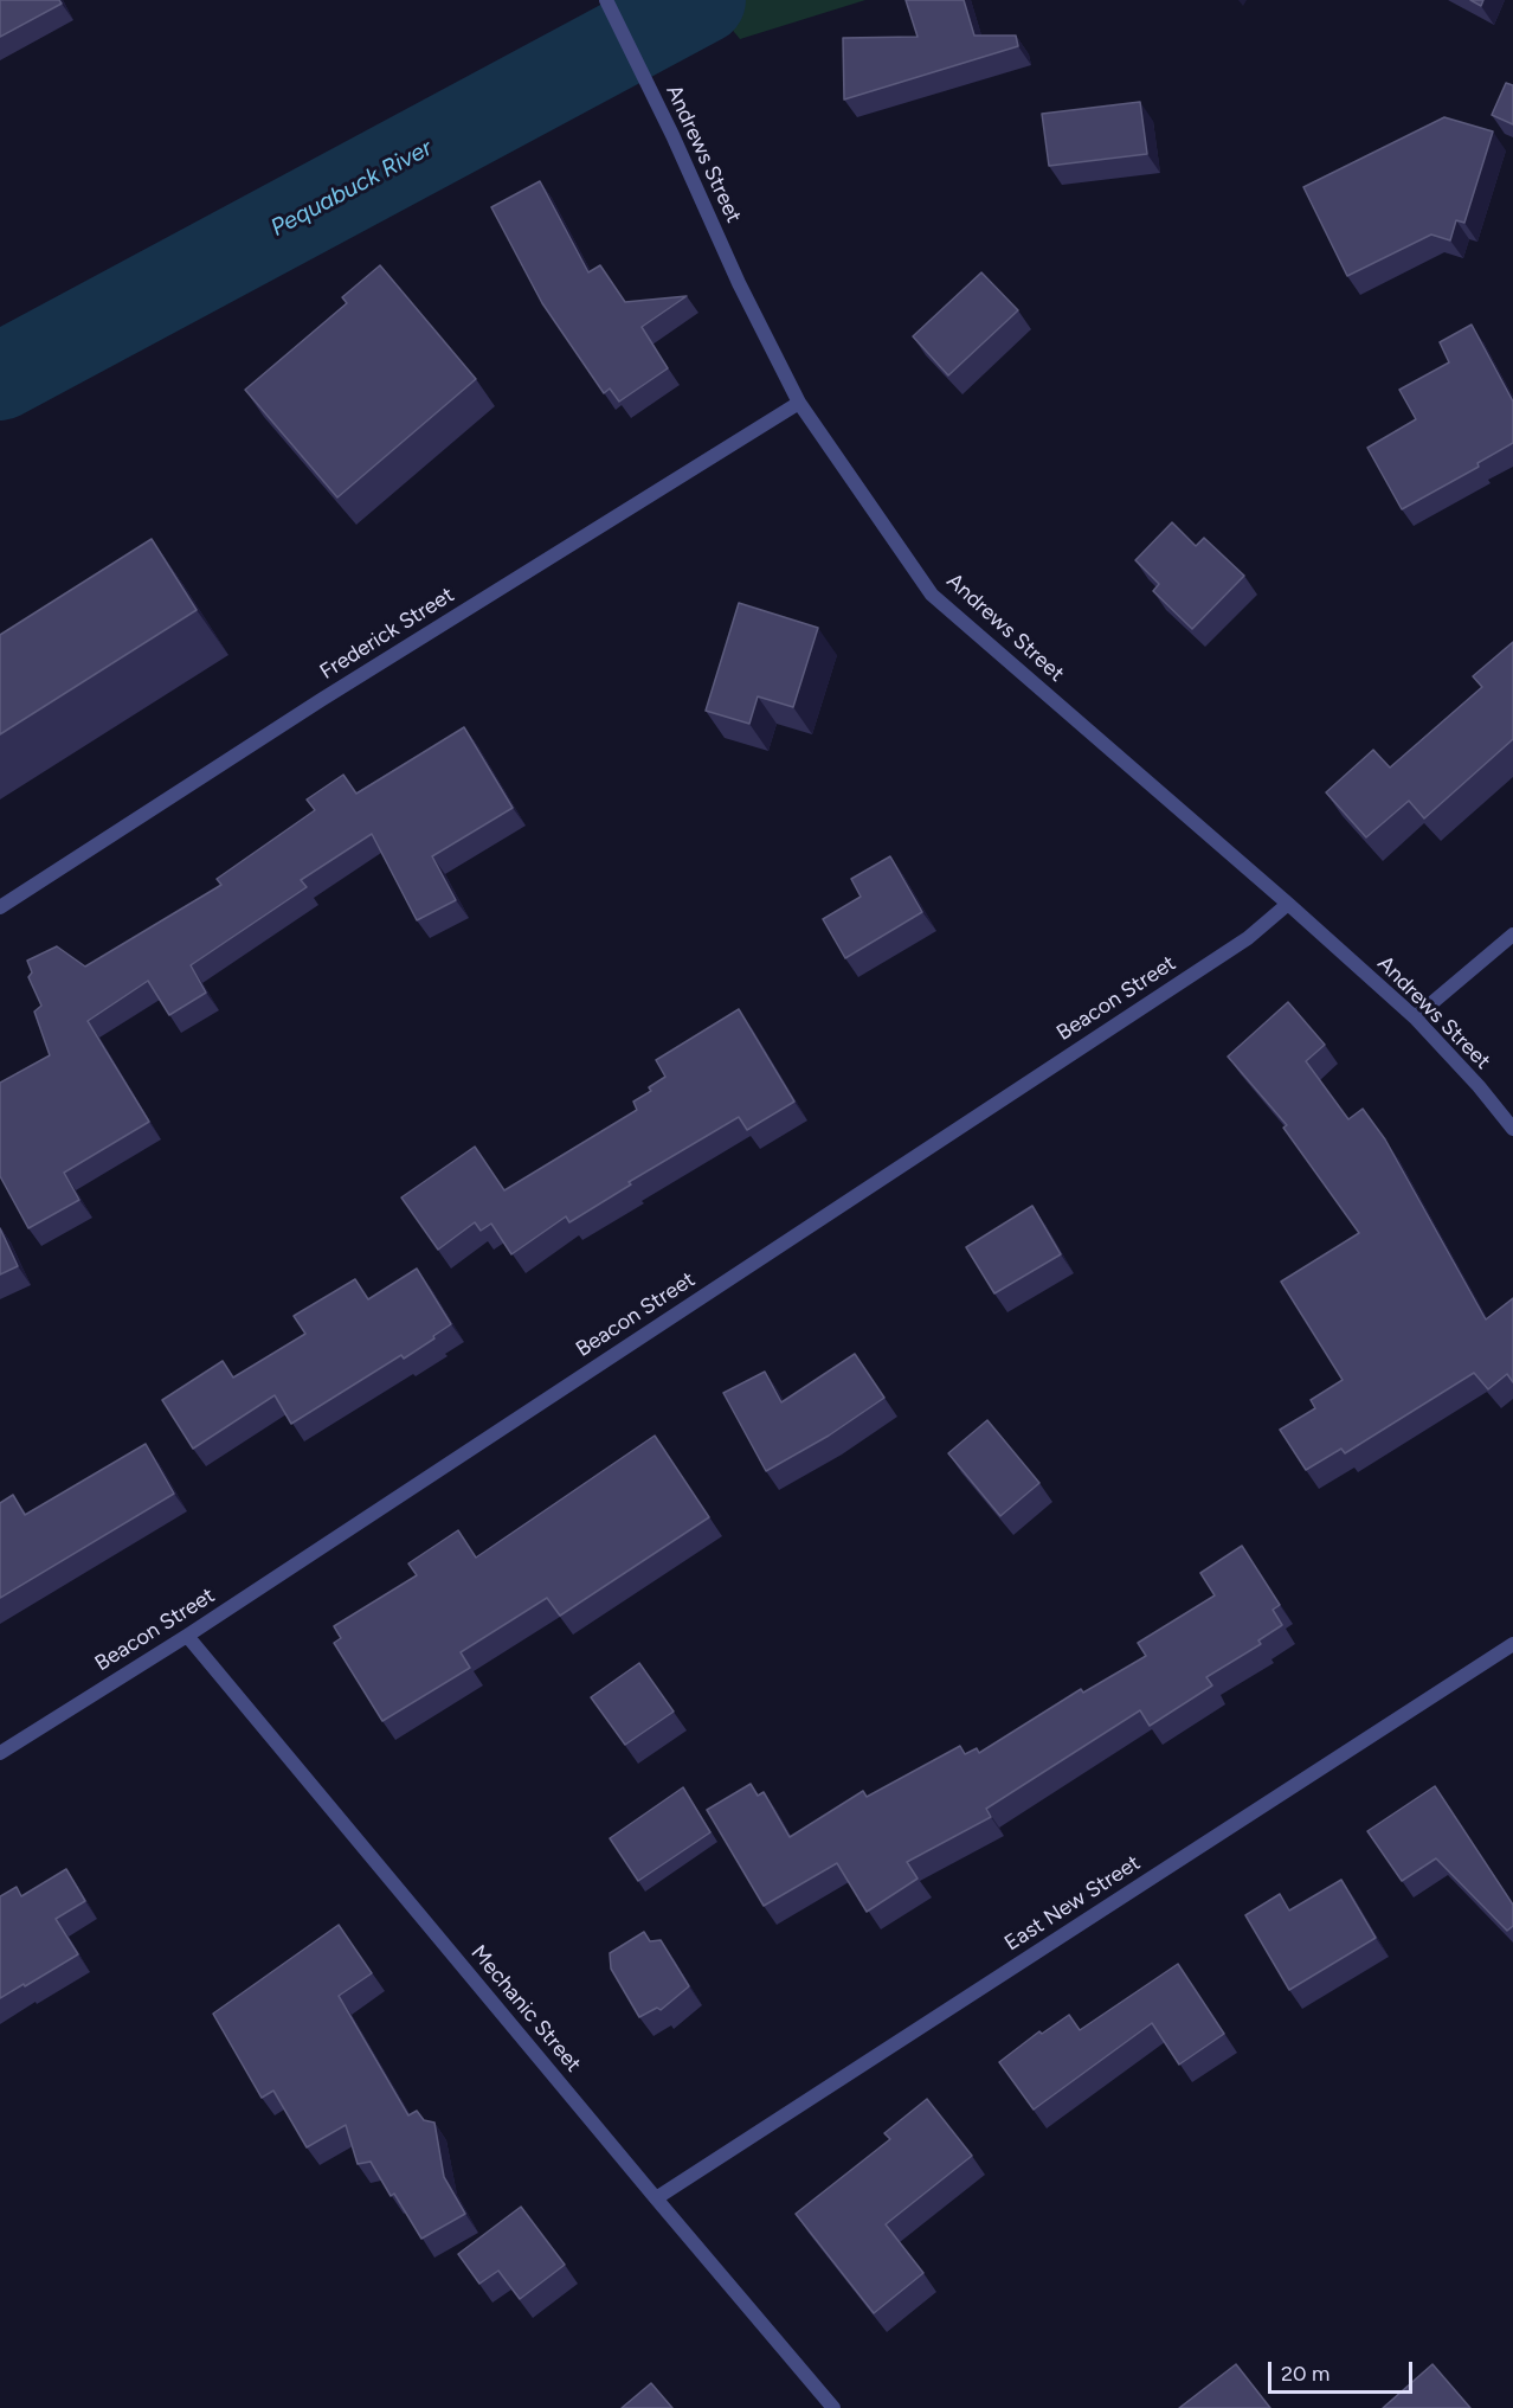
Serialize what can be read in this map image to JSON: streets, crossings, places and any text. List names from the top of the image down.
{
  "streets": {
    "street": [
      "Andrews Street",
      "Frederick Street",
      "Beacon Street",
      "East New Street",
      "Mechanic Street"
    ]
  },
  "crossings": [
    ["Andrews Street", "Frederick Street"],
    ["Andrews Street", "Beacon Street"],
    ["Beacon Street", "Mechanic Street"],
    ["East New Street", "Mechanic Street"]
  ],
  "water": ["Pequabuck River"],
  "scale_bar": "20 m"
}
